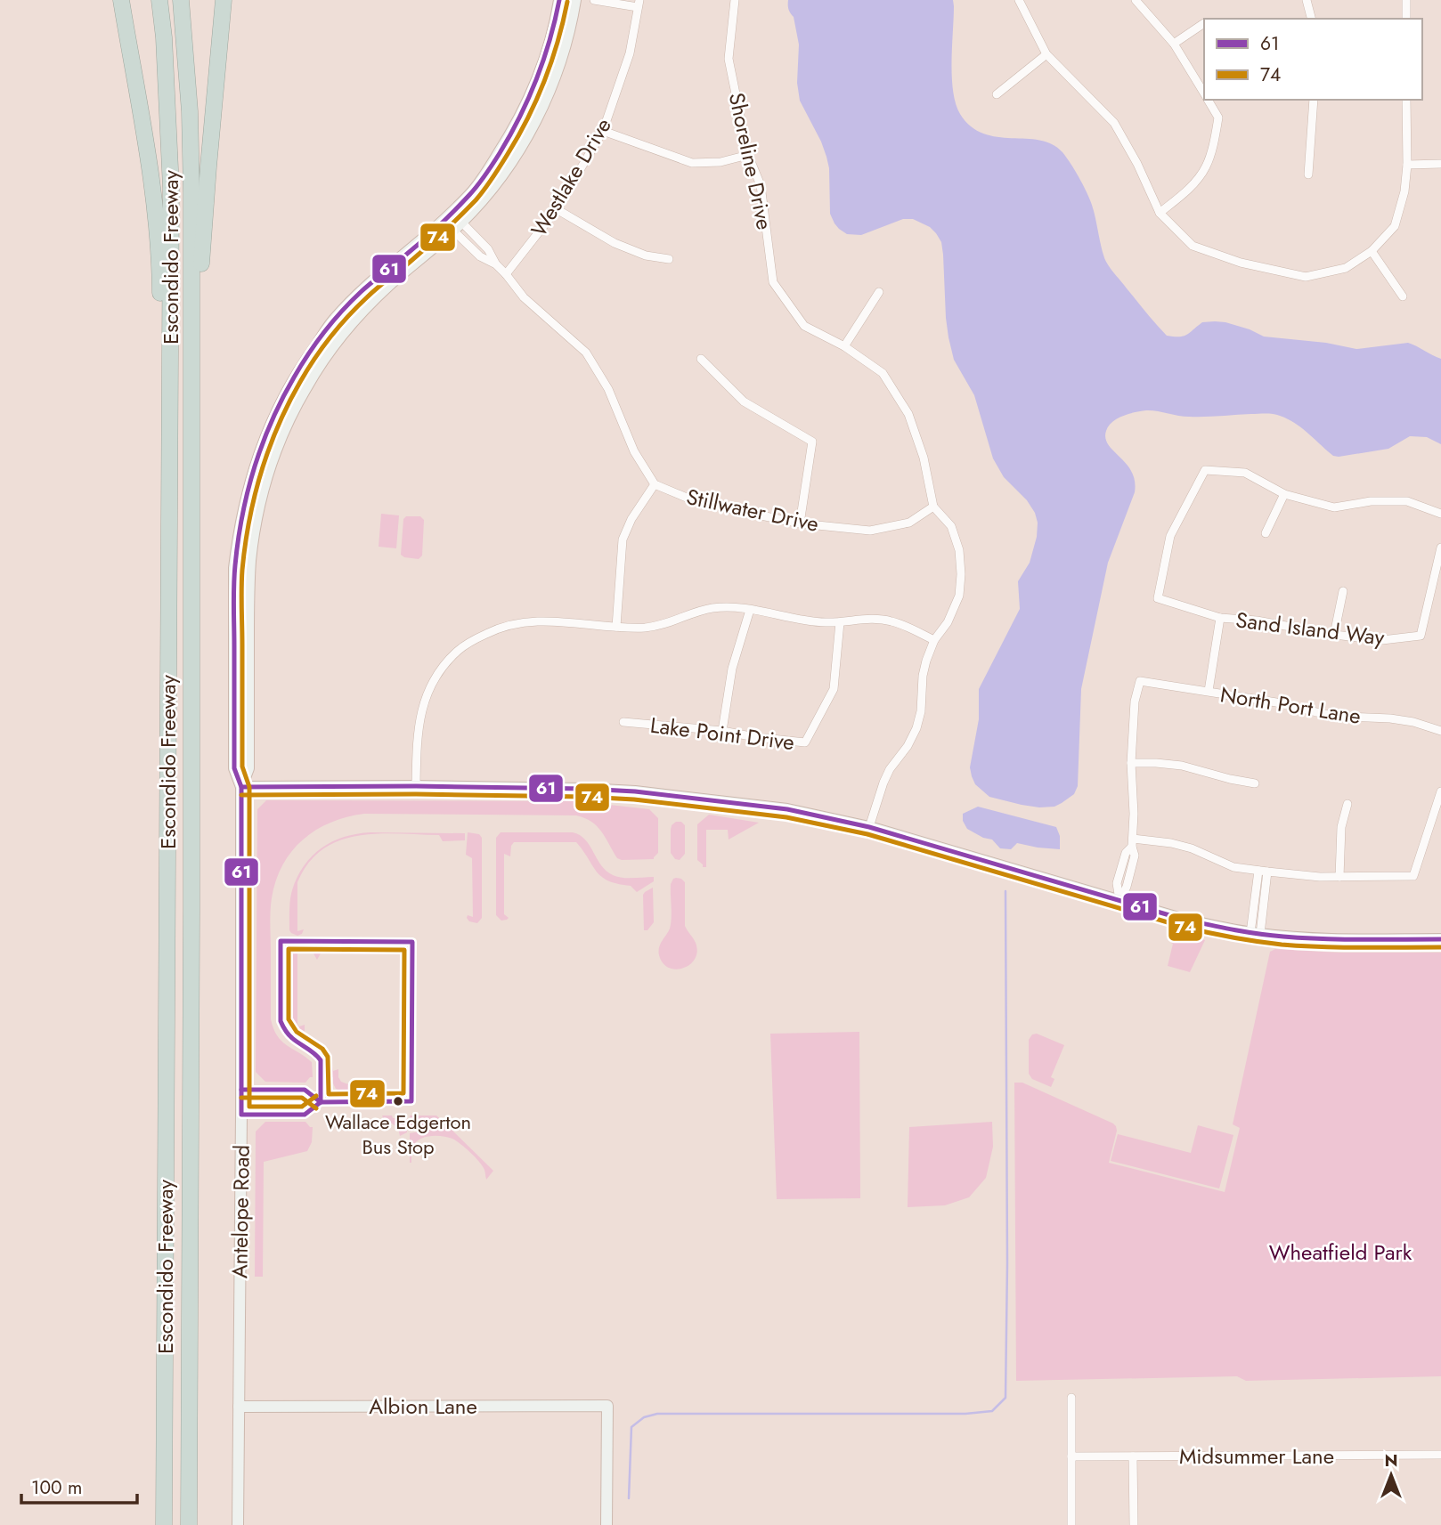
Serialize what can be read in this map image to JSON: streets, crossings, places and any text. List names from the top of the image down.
{
  "streets": {
    "highway": ["Escondido Freeway"],
    "main road": ["Antelope Road", "Albion Lane"],
    "street": [
      "Shoreline Drive",
      "Westlake Drive",
      "Stillwater Drive",
      "Sand Island Way",
      "North Port Lane",
      "Lake Point Drive",
      "Midsummer Lane"
    ]
  },
  "crossings": [
    ["Shoreline Drive", "Stillwater Drive"],
    ["Antelope Road", "Albion Lane"]
  ],
  "parks": ["Wheatfield Park"],
  "places": ["Wallace Edgerton Bus Stop"],
  "lines": ["transit line 61", "transit line 74"],
  "legend": ["61", "74"],
  "scale_bar": "100 m",
  "north": "top"
}
